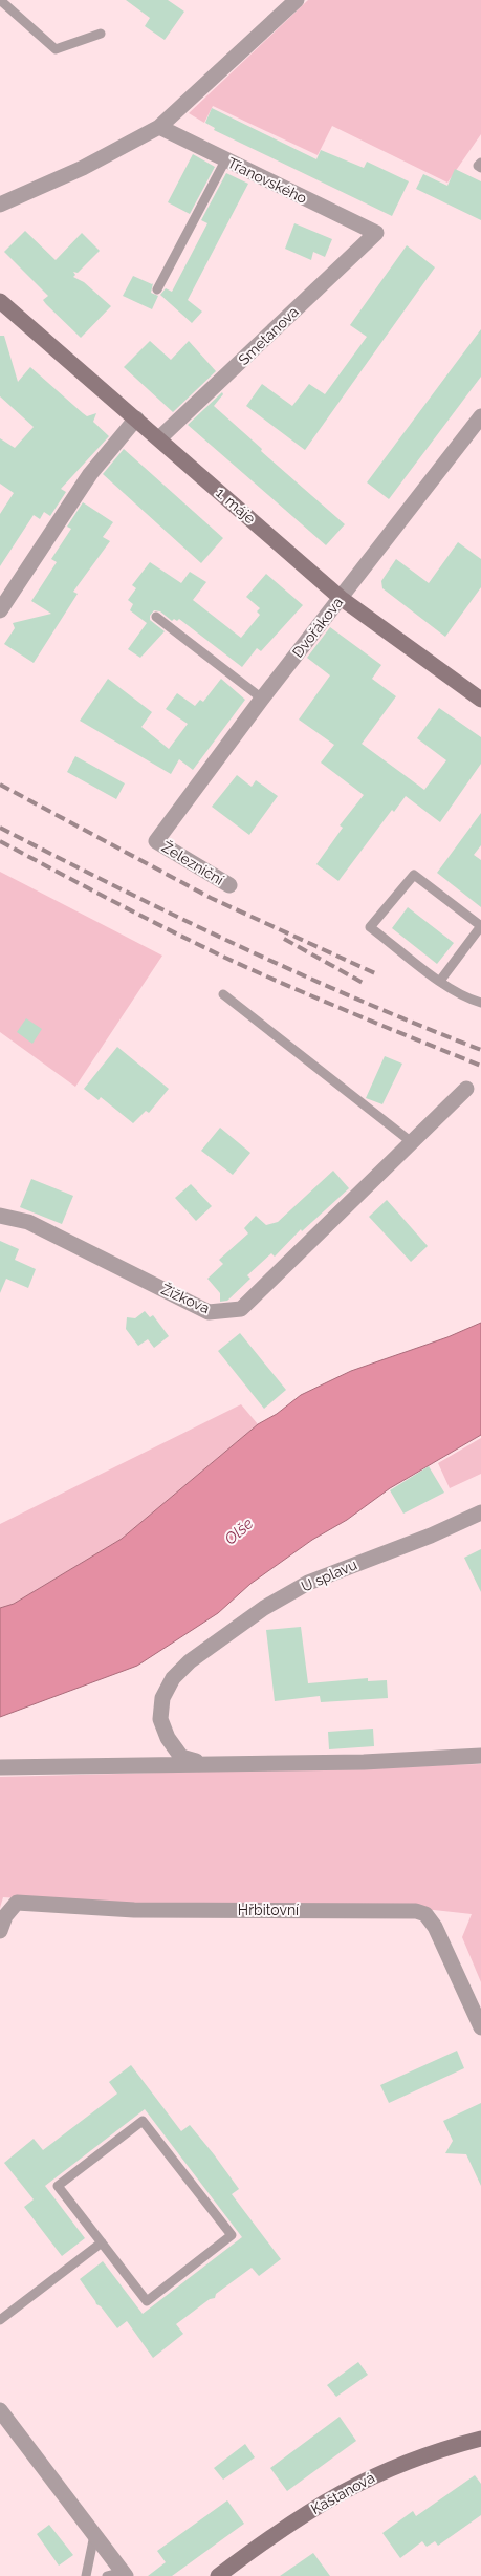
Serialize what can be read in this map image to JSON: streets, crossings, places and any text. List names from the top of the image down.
{
  "streets": {
    "main road": ["1. máje", "Kaštanová"],
    "street": [
      "Třanovského",
      "Smetanova",
      "Dvořákova",
      "Železniční",
      "Žižkova",
      "U splavu",
      "Hřbitovní"
    ]
  },
  "crossings": [
    ["Třanovského", "Smetanova"],
    ["Smetanova", "1. máje"],
    ["1. máje", "Dvořákova"],
    ["Dvořákova", "Železniční"]
  ],
  "water": ["Olše"]
}
